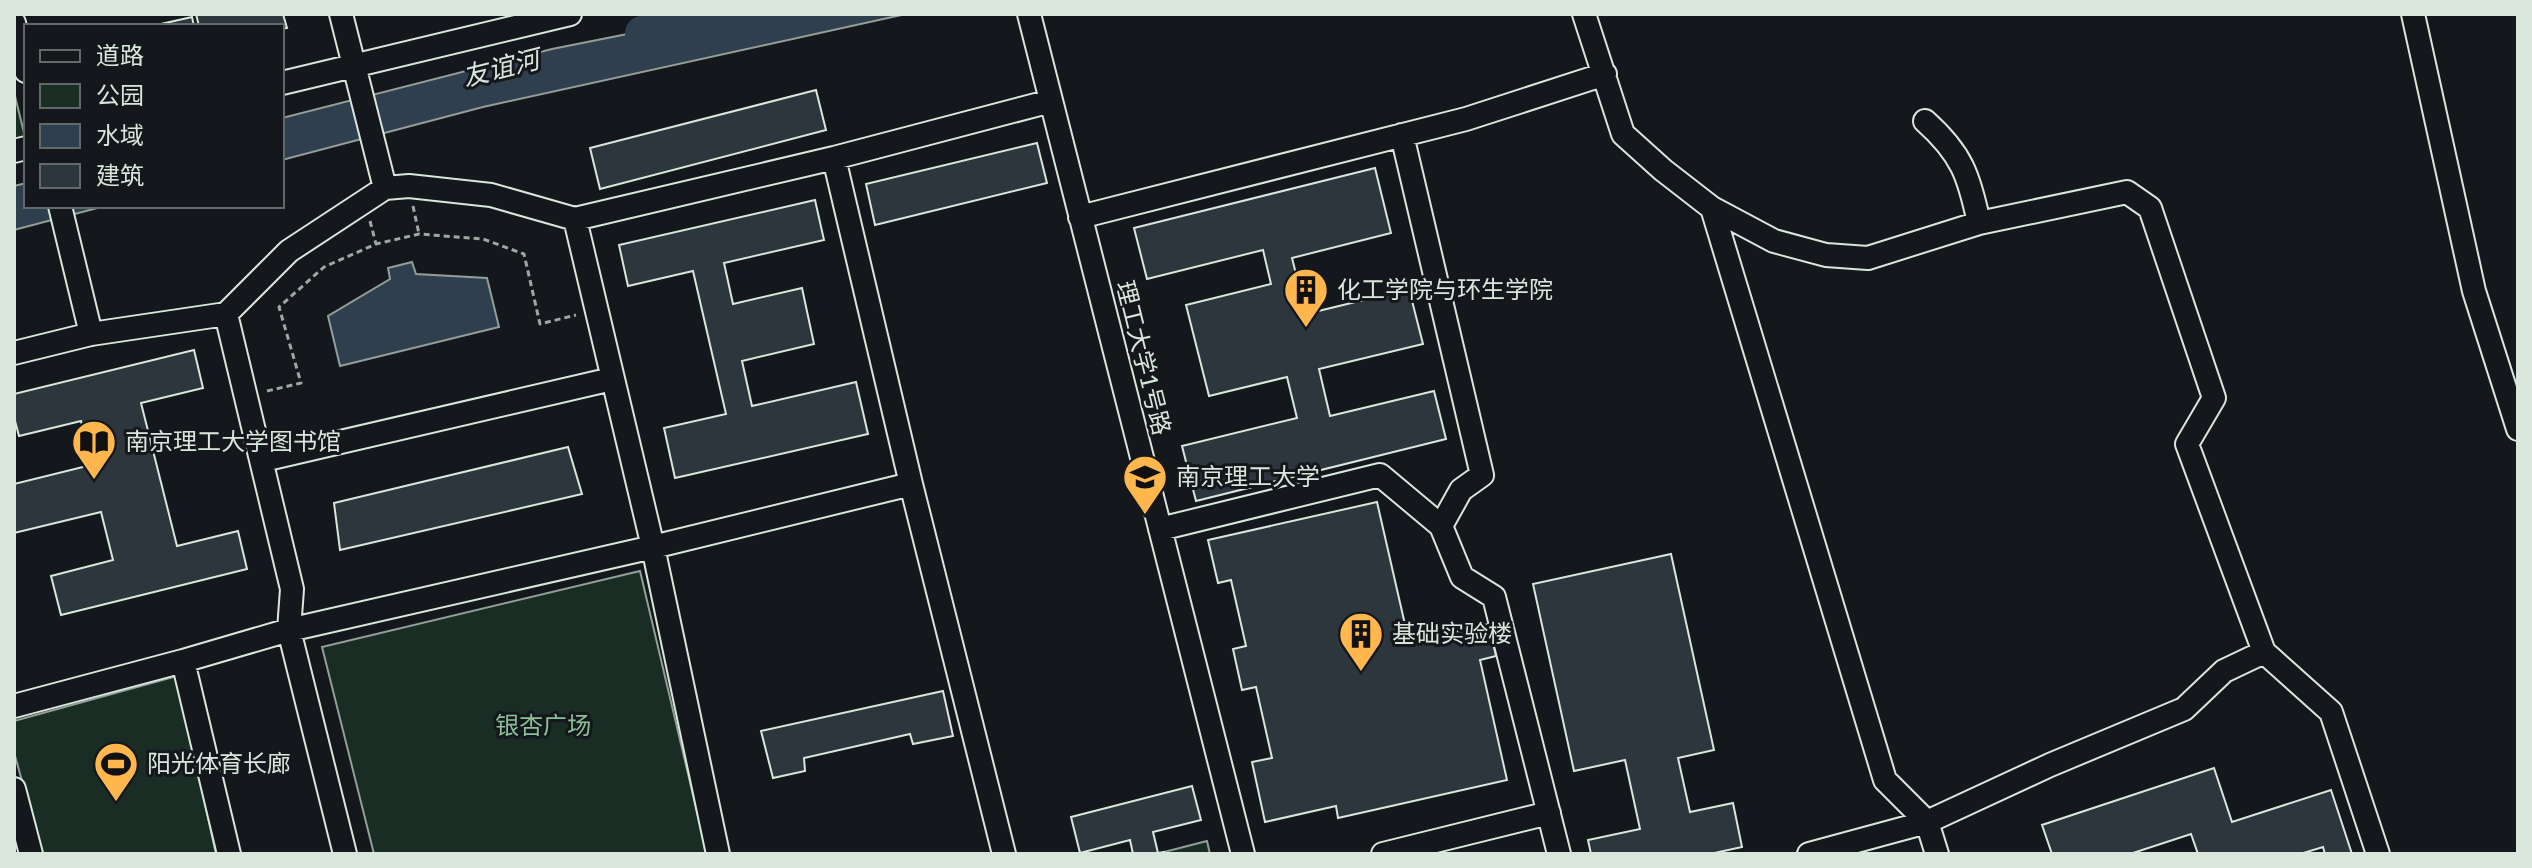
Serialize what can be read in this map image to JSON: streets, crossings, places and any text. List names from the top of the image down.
{
  "streets": {
    "street": ["理工大学1号路"]
  },
  "water": ["友谊河"],
  "parks": ["银杏广场"],
  "places": {
    "building": ["化工学院与环生学院", "基础实验楼"],
    "library": ["南京理工大学图书馆"],
    "school or university": ["南京理工大学"],
    "sports": ["阳光体育长廊"]
  },
  "legend": [
    "道路",
    "公园",
    "水域",
    "建筑"
  ]
}
